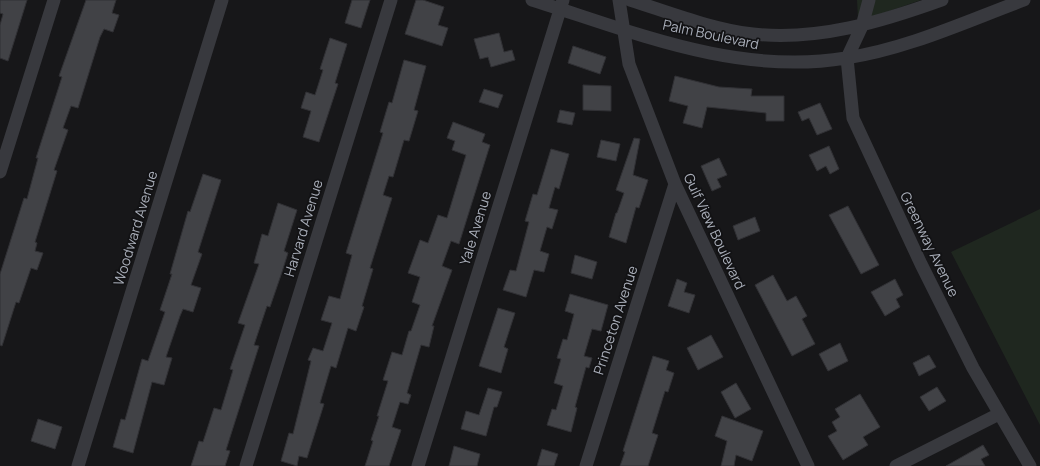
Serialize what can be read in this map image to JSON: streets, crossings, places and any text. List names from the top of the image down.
{
  "streets": {
    "street": [
      "Palm Boulevard",
      "Woodward Avenue",
      "Harvard Avenue",
      "Yale Avenue",
      "Gulf View Boulevard",
      "Greenway Avenue",
      "Princeton Avenue"
    ]
  },
  "crossings": [
    ["Palm Boulevard", "Yale Avenue"],
    ["Palm Boulevard", "Gulf View Boulevard"],
    ["Palm Boulevard", "Greenway Avenue"],
    ["Gulf View Boulevard", "Princeton Avenue"]
  ]
}
